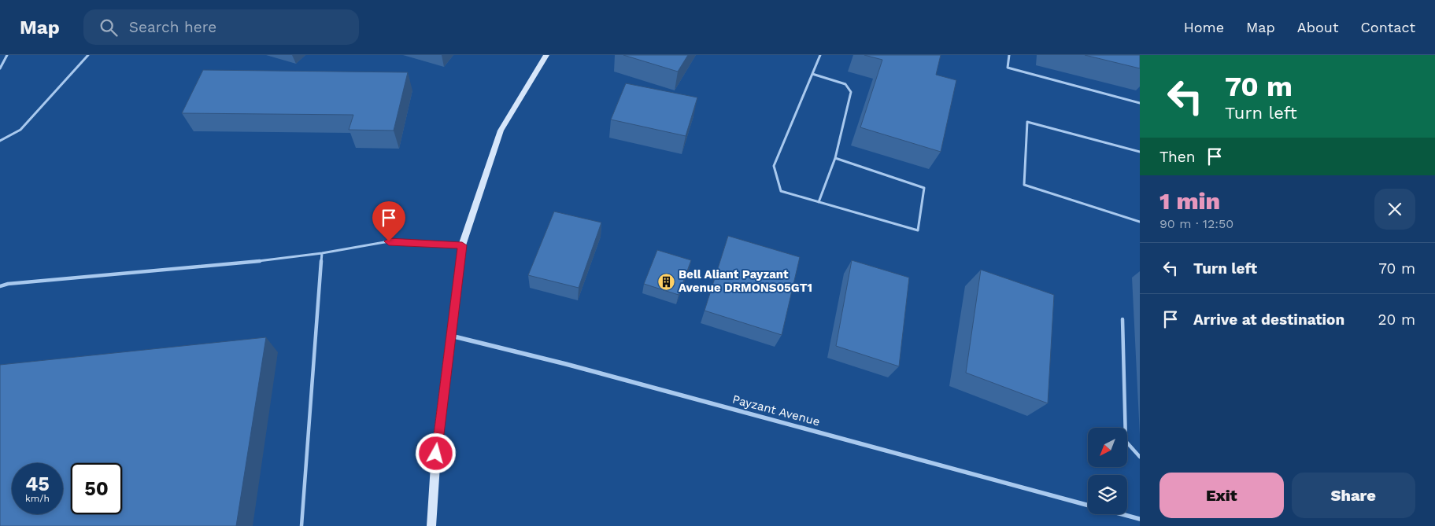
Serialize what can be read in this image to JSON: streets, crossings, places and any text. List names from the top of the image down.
{
  "streets": {
    "street": ["Payzant Avenue"]
  },
  "places": {
    "building": ["Bell Aliant Payzant Avenue DRMONS05GT1"]
  },
  "north": "bottom left",
  "page": {
    "header": "Map",
    "search": "Search here",
    "nav": [
      "Home",
      "Map",
      "About",
      "Contact"
    ],
    "turn": ["70 m", "Turn left"],
    "then": "Then",
    "heading": ["1 min", "90 m · 12:50"],
    "list": [
      {
        "name": "Turn left",
        "value": "70 m"
      },
      {
        "name": "Arrive at destination",
        "value": "20 m"
      }
    ],
    "speed": "45 km/h",
    "limit": "50",
    "buttons": ["Exit", "Share"]
  }
}
